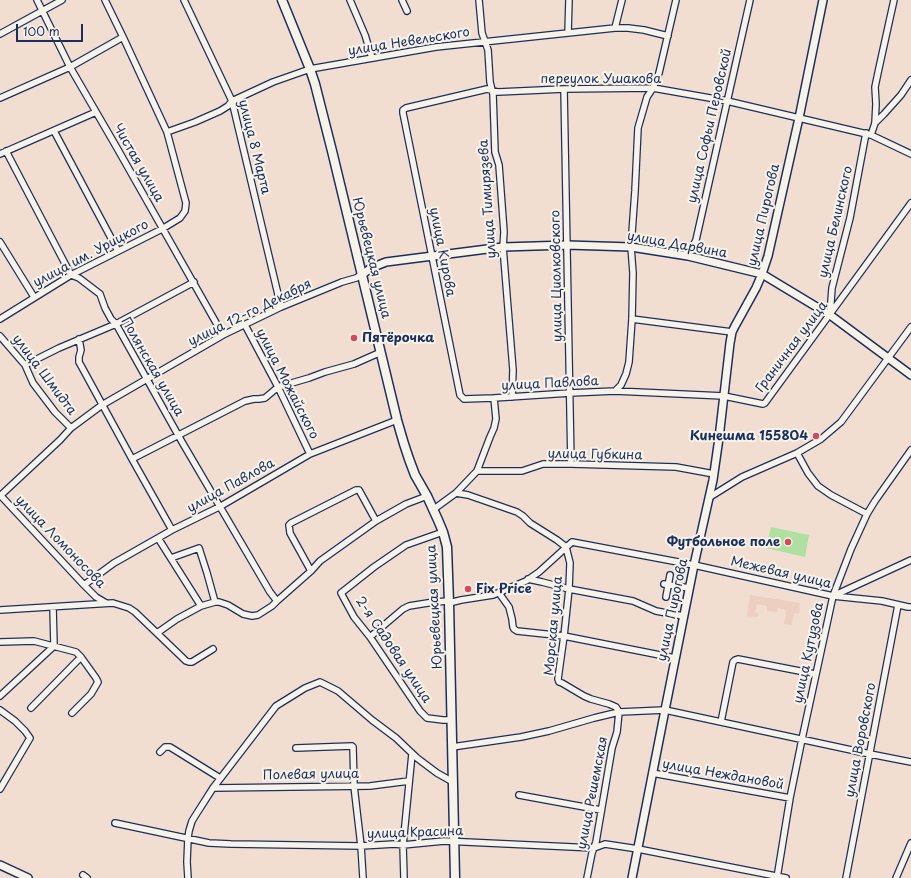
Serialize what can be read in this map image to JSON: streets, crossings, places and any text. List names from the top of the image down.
{
  "streets": {
    "main road": ["Юрьевецкая улица"],
    "street": [
      "улица Невельского",
      "переулок Ушакова",
      "улица Софьи Перовской",
      "улица 8 Марта",
      "Чистая улица",
      "улица Тимирязева",
      "улица Пирогова",
      "улица Белинского",
      "улица Дарвина",
      "улица Кирова",
      "улица им. Урицкого",
      "улица Циолковского",
      "улица 12-го Декабря",
      "Граничная улица",
      "Полянская улица",
      "улица Шмидта",
      "улица Можайского",
      "улица Павлова",
      "улица Губкина",
      "улица Ломоносова",
      "Межевая улица",
      "Морская улица",
      "2-я Садовая улица",
      "улица Кутузова",
      "улица Воровского",
      "Полевая улица",
      "улица Неждановой",
      "улица Решемская",
      "улица Красина"
    ]
  },
  "crossings": [
    ["улица Невельского", "улица 8 Марта"],
    ["улица Невельского", "улица Тимирязева"],
    ["улица Невельского", "улица им. Урицкого"],
    ["улица Невельского", "Юрьевецкая улица"],
    ["переулок Ушакова", "улица Софьи Перовской"],
    ["переулок Ушакова", "улица Тимирязева"],
    ["переулок Ушакова", "улица Пирогова"],
    ["переулок Ушакова", "улица Белинского"],
    ["переулок Ушакова", "улица Кирова"],
    ["переулок Ушакова", "улица Циолковского"],
    ["улица Софьи Перовской", "улица Дарвина"],
    ["улица 8 Марта", "улица 12-го Декабря"],
    ["Чистая улица", "улица им. Урицкого"],
    ["Чистая улица", "улица 12-го Декабря"],
    ["улица Тимирязева", "улица Дарвина"],
    ["улица Тимирязева", "улица Павлова"],
    ["улица Пирогова", "улица Дарвина"],
    ["улица Пирогова", "Граничная улица"],
    ["улица Пирогова", "улица Губкина"],
    ["улица Пирогова", "Межевая улица"],
    ["улица Пирогова", "улица Неждановой"],
    ["улица Пирогова", "улица Красина"],
    ["улица Белинского", "улица Дарвина"],
    ["улица Белинского", "Граничная улица"],
    ["улица Дарвина", "улица Кирова"],
    ["улица Дарвина", "Юрьевецкая улица"],
    ["улица Дарвина", "улица Циолковского"],
    ["улица Дарвина", "улица 12-го Декабря"],
    ["улица Дарвина", "Граничная улица"],
    ["улица Кирова", "улица Павлова"],
    ["улица им. Урицкого", "Полянская улица"],
    ["Юрьевецкая улица", "улица 12-го Декабря"],
    ["Юрьевецкая улица", "улица Павлова"],
    ["Юрьевецкая улица", "2-я Садовая улица"],
    ["Юрьевецкая улица", "улица Красина"],
    ["улица Циолковского", "улица Павлова"],
    ["улица Циолковского", "улица Губкина"],
    ["улица 12-го Декабря", "Полянская улица"],
    ["улица 12-го Декабря", "улица Шмидта"],
    ["улица 12-го Декабря", "улица Можайского"],
    ["улица 12-го Декабря", "улица Ломоносова"],
    ["Граничная улица", "улица Павлова"],
    ["Полянская улица", "улица Павлова"],
    ["улица Можайского", "улица Павлова"],
    ["улица Павлова", "улица Ломоносова"],
    ["Межевая улица", "Морская улица"],
    ["Межевая улица", "улица Кутузова"],
    ["Межевая улица", "улица Воровского"],
    ["Морская улица", "улица Решемская"],
    ["улица Кутузова", "улица Неждановой"],
    ["улица Кутузова", "улица Красина"],
    ["улица Решемская", "улица Красина"]
  ],
  "places": [
    "Пятёрочка",
    "Кинешма 155804",
    "Футбольное поле",
    "Fix Price"
  ],
  "scale_bar": "100 m"
}
